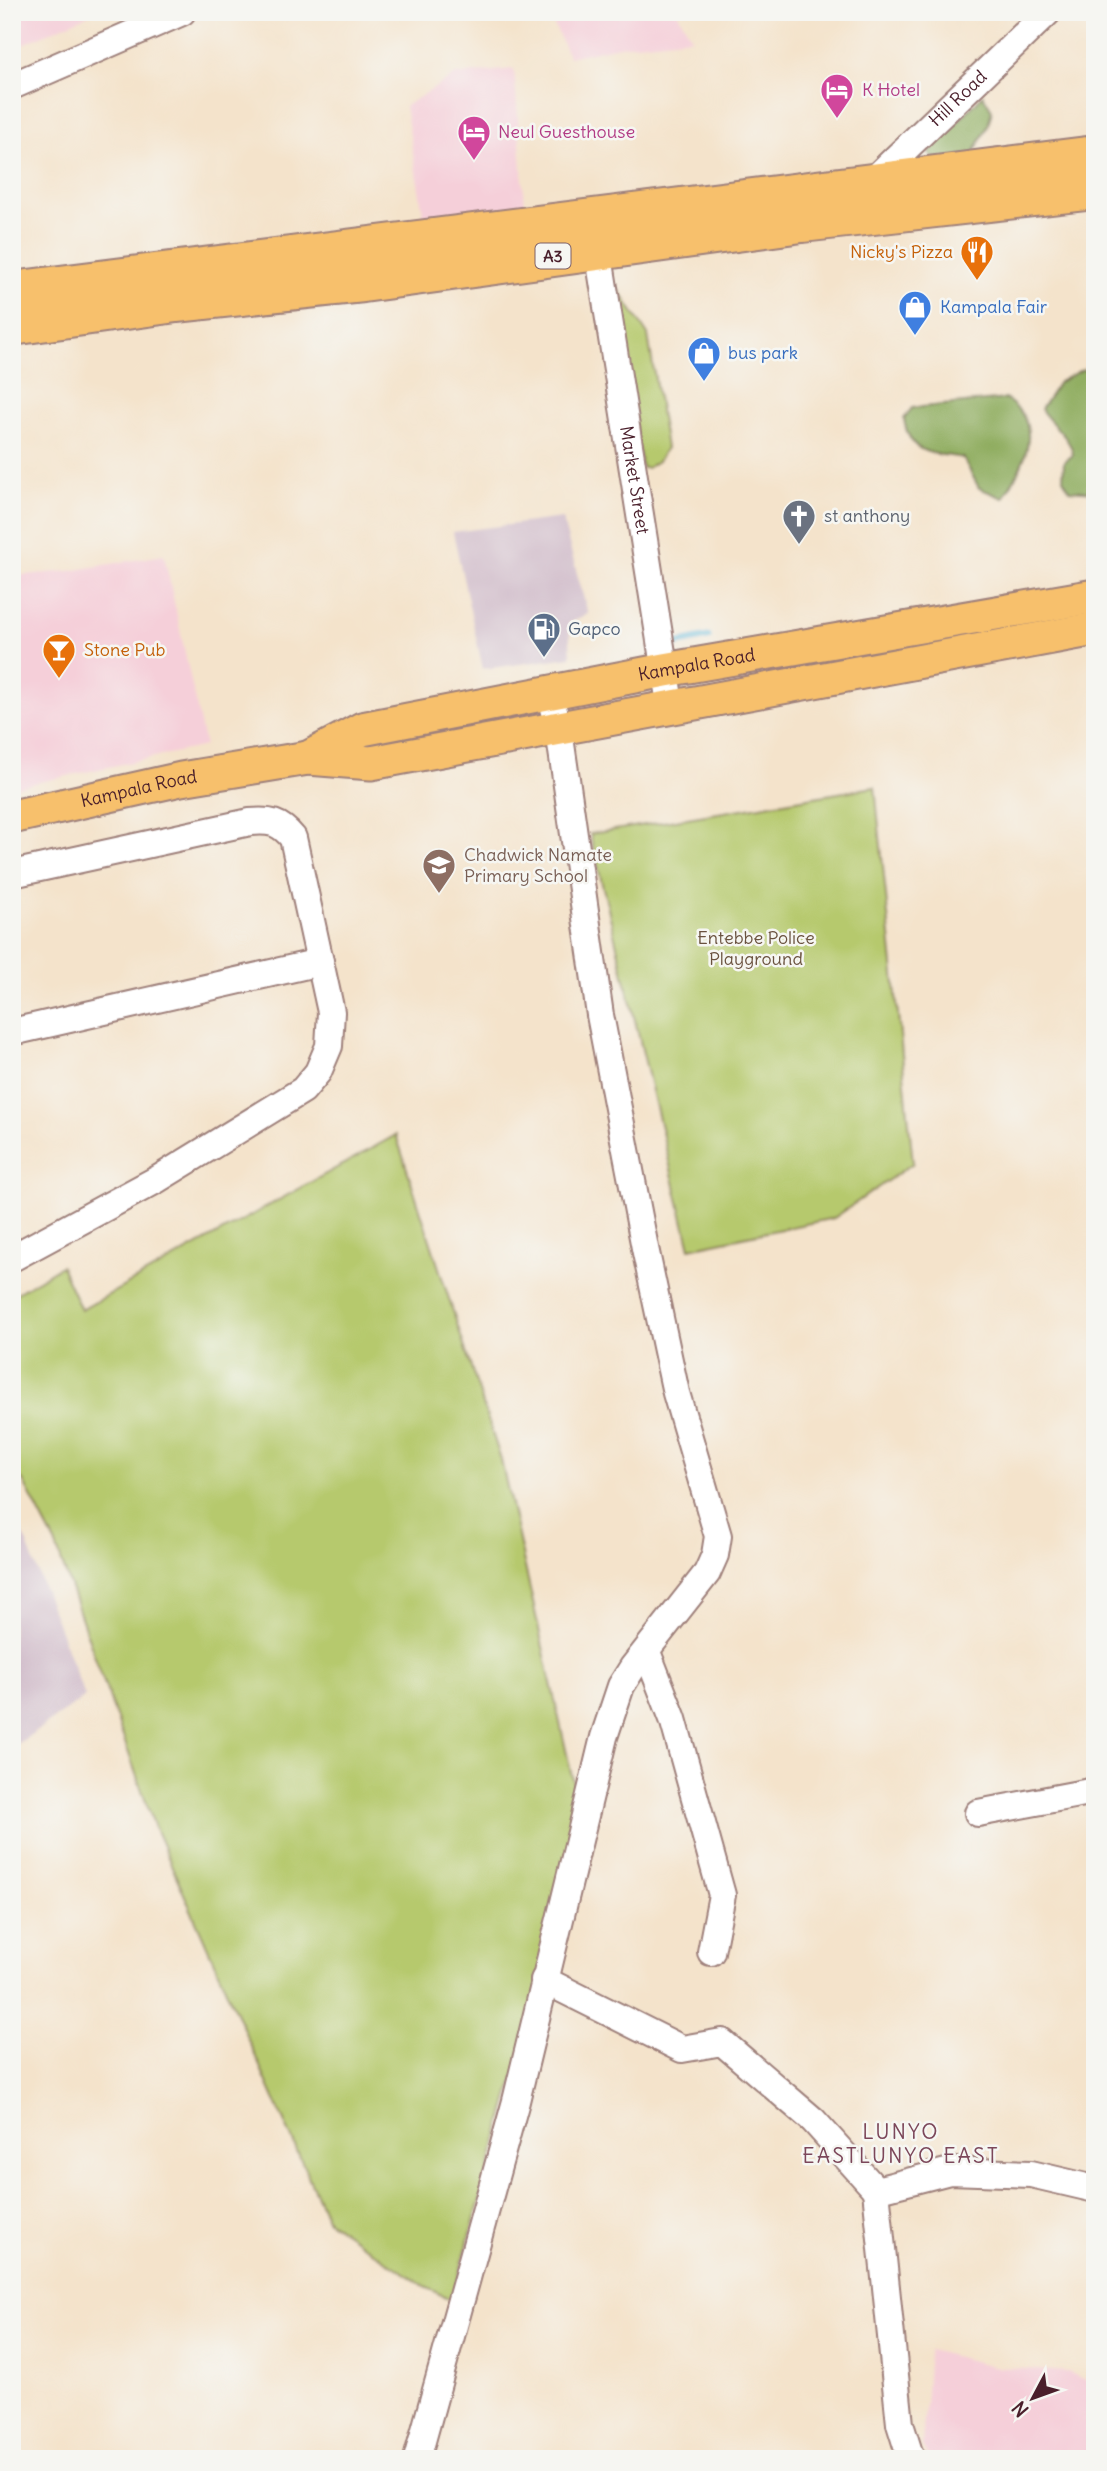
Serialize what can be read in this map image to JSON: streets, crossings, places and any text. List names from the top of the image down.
{
  "streets": {
    "highway": ["A3"],
    "main road": ["Kampala Road"],
    "street": ["Hill Road", "Market Street"]
  },
  "crossings": [
    ["Hill Road", "A3"],
    ["A3", "Market Street"],
    ["Market Street", "Kampala Road"]
  ],
  "districts": ["LUNYO EASTLUNYO EAST"],
  "parks": ["Entebbe Police Playground"],
  "places": {
    "hotel": ["K Hotel", "Neul Guesthouse"],
    "restaurant": ["Nicky's Pizza"],
    "shop": ["Kampala Fair", "bus park"],
    "church": ["st anthony"],
    "fuel station": ["Gapco"],
    "bar": ["Stone Pub"],
    "school or university": ["Chadwick Namate Primary School"]
  },
  "north": "bottom left"
}
